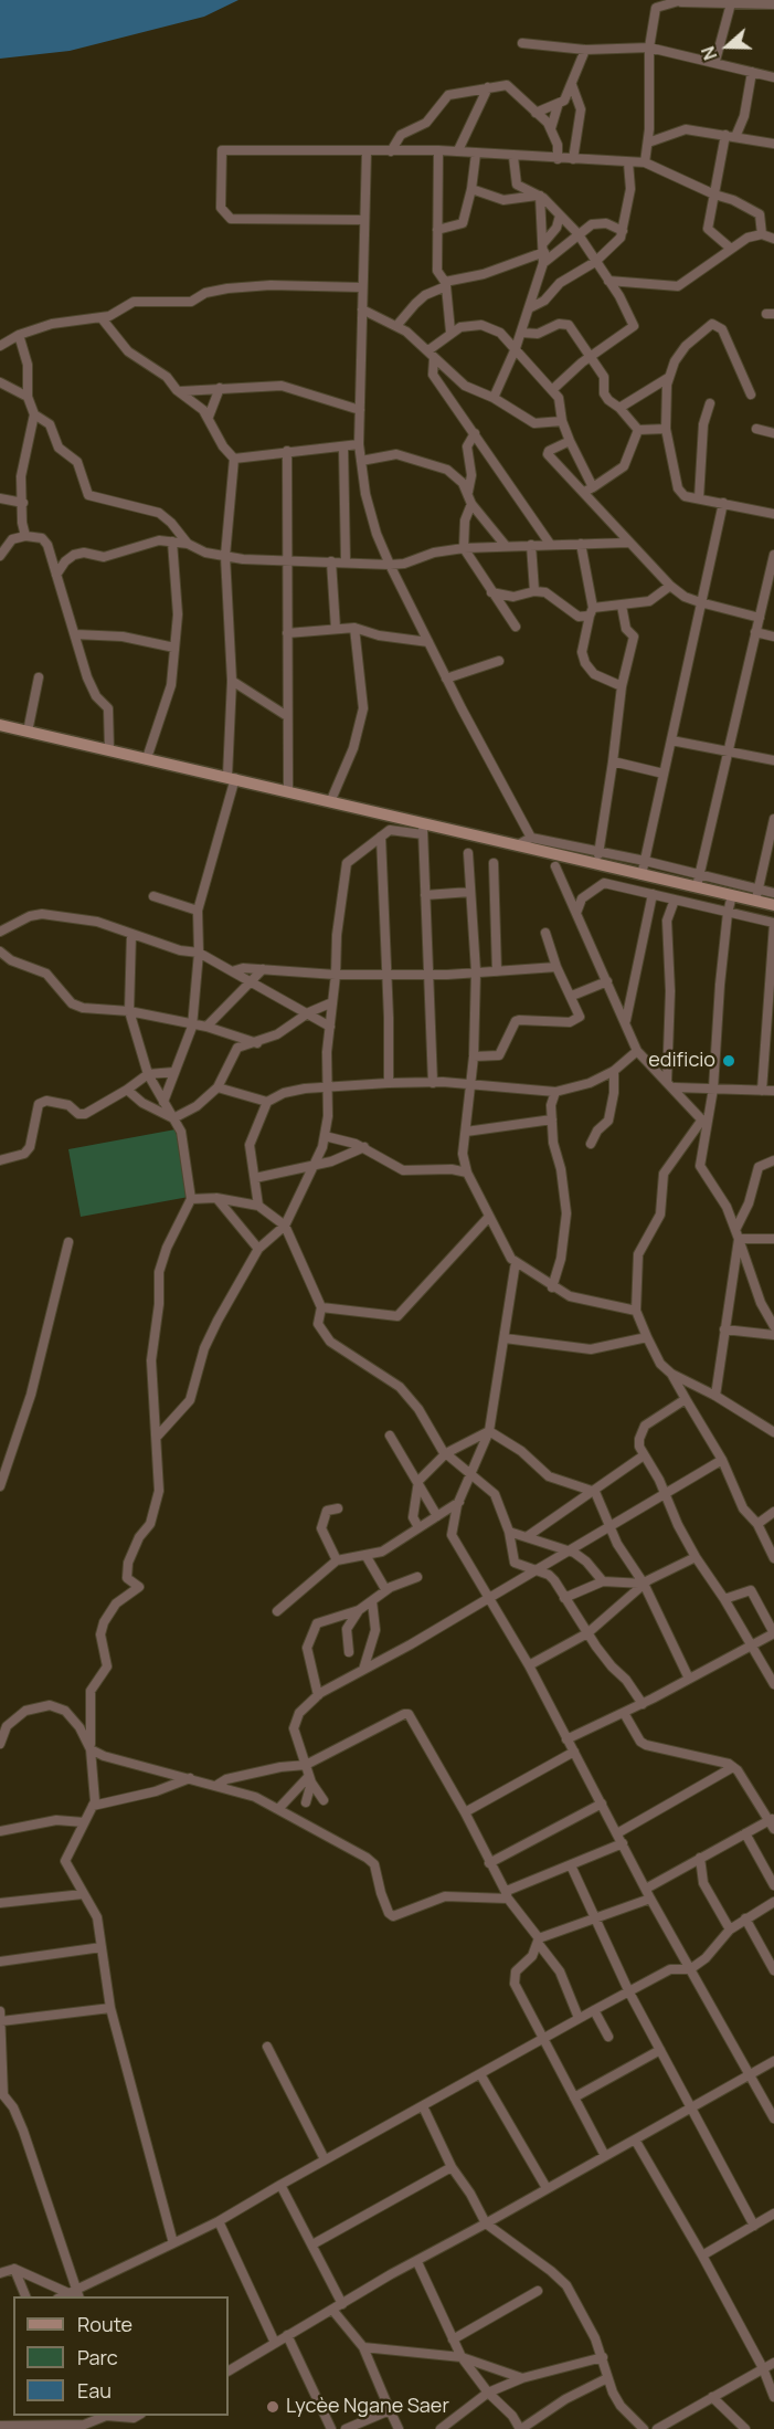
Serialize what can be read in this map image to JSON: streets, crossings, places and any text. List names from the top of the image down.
{
  "places": ["edificio", "Lycèe Ngane Saer"],
  "legend": ["Route", "Parc", "Eau"],
  "north": "left"
}
